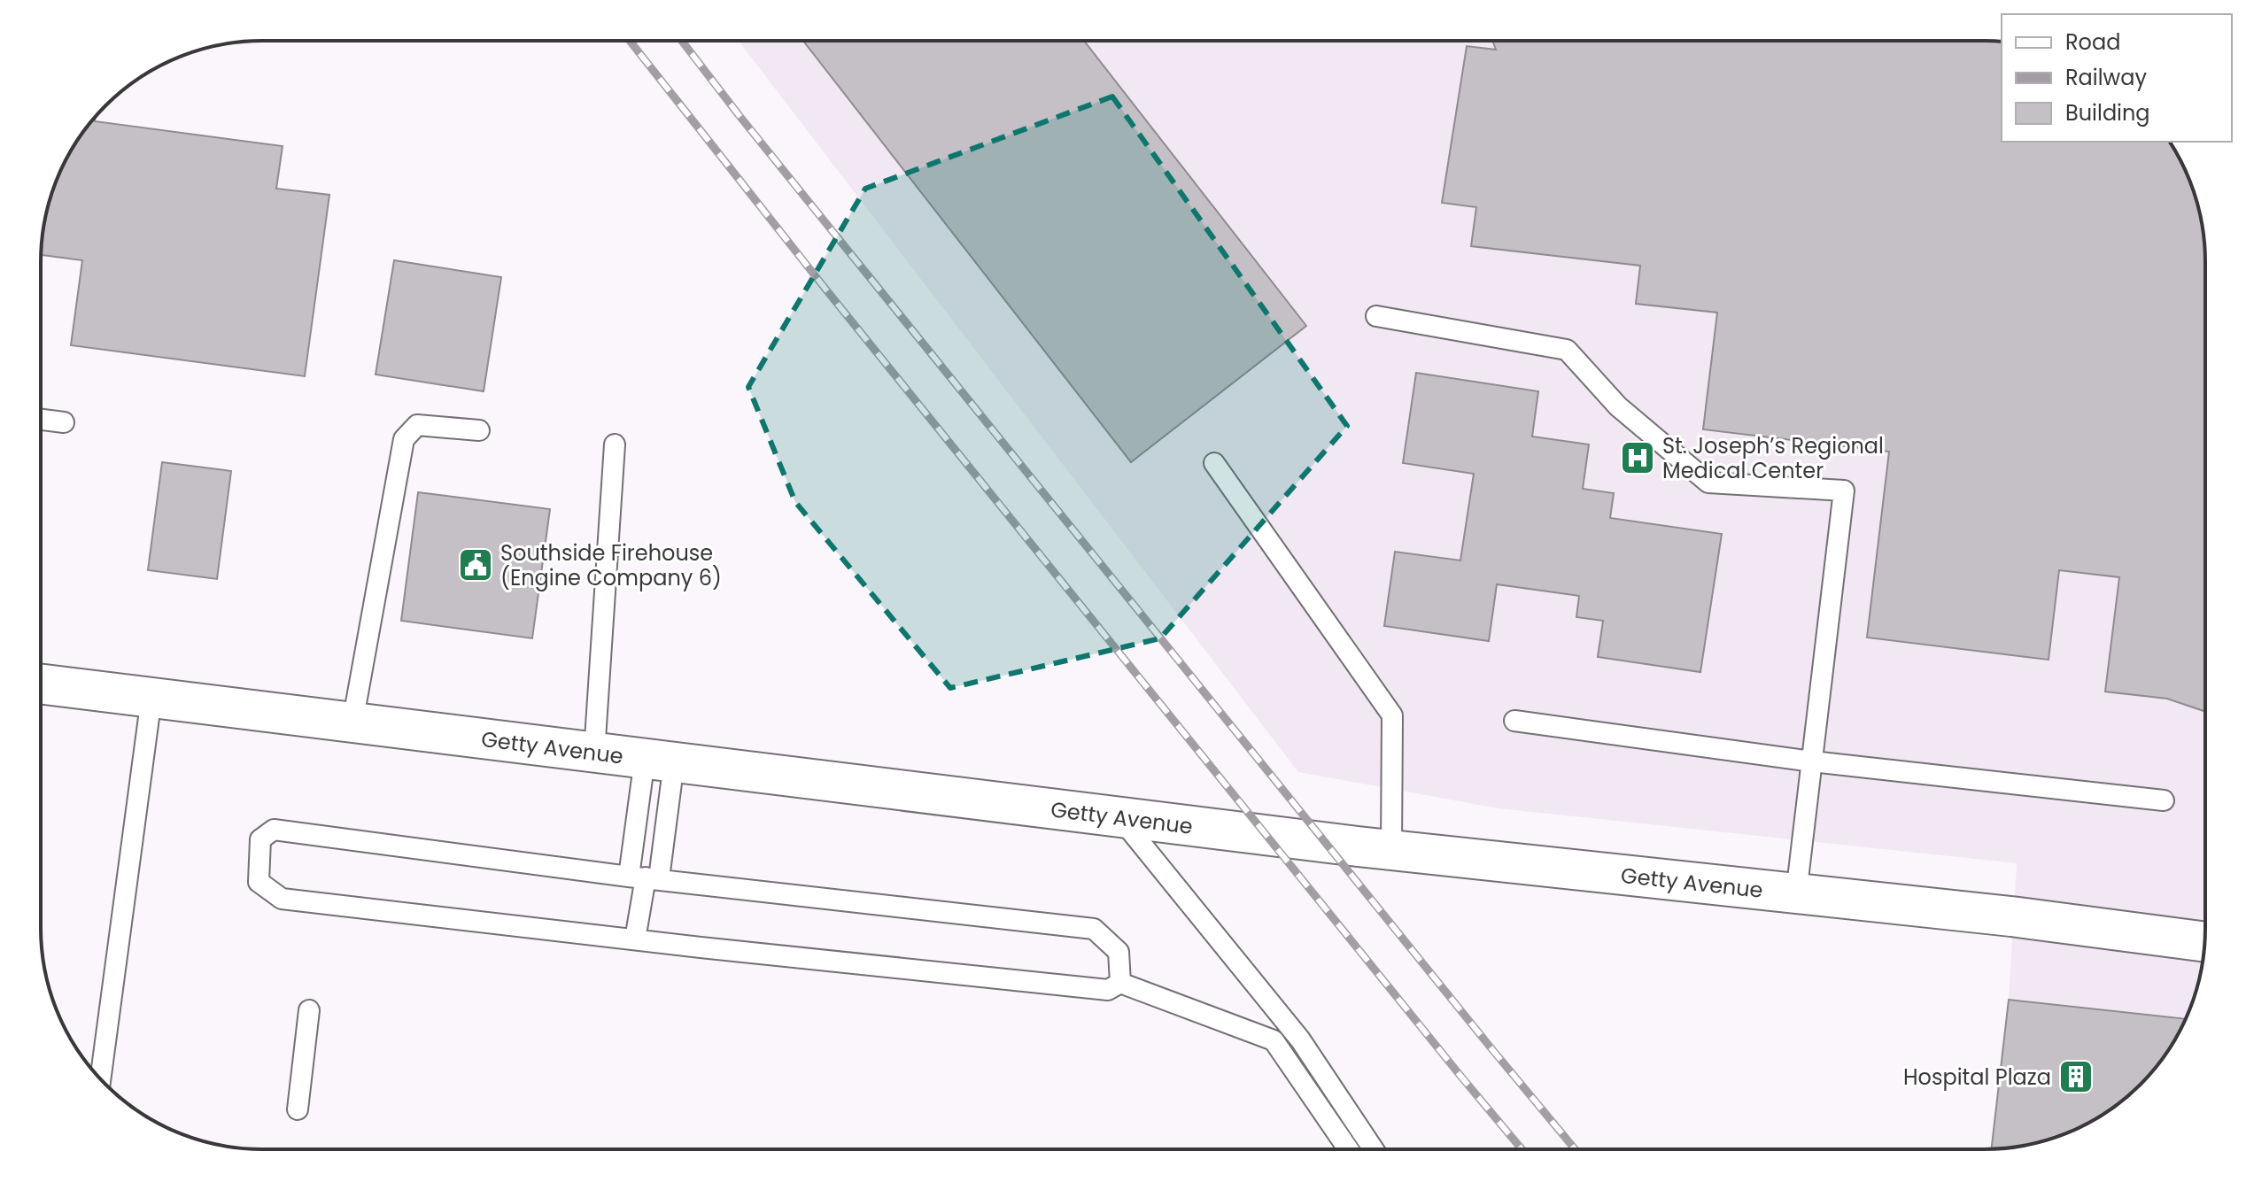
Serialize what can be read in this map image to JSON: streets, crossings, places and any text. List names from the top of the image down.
{
  "streets": {
    "main road": ["Getty Avenue"]
  },
  "places": {
    "hospital": ["St. Joseph’s Regional Medical Center"],
    "public building": ["Southside Firehouse (Engine Company 6)"],
    "building": ["Hospital Plaza"]
  },
  "legend": ["Road", "Railway", "Building"]
}
